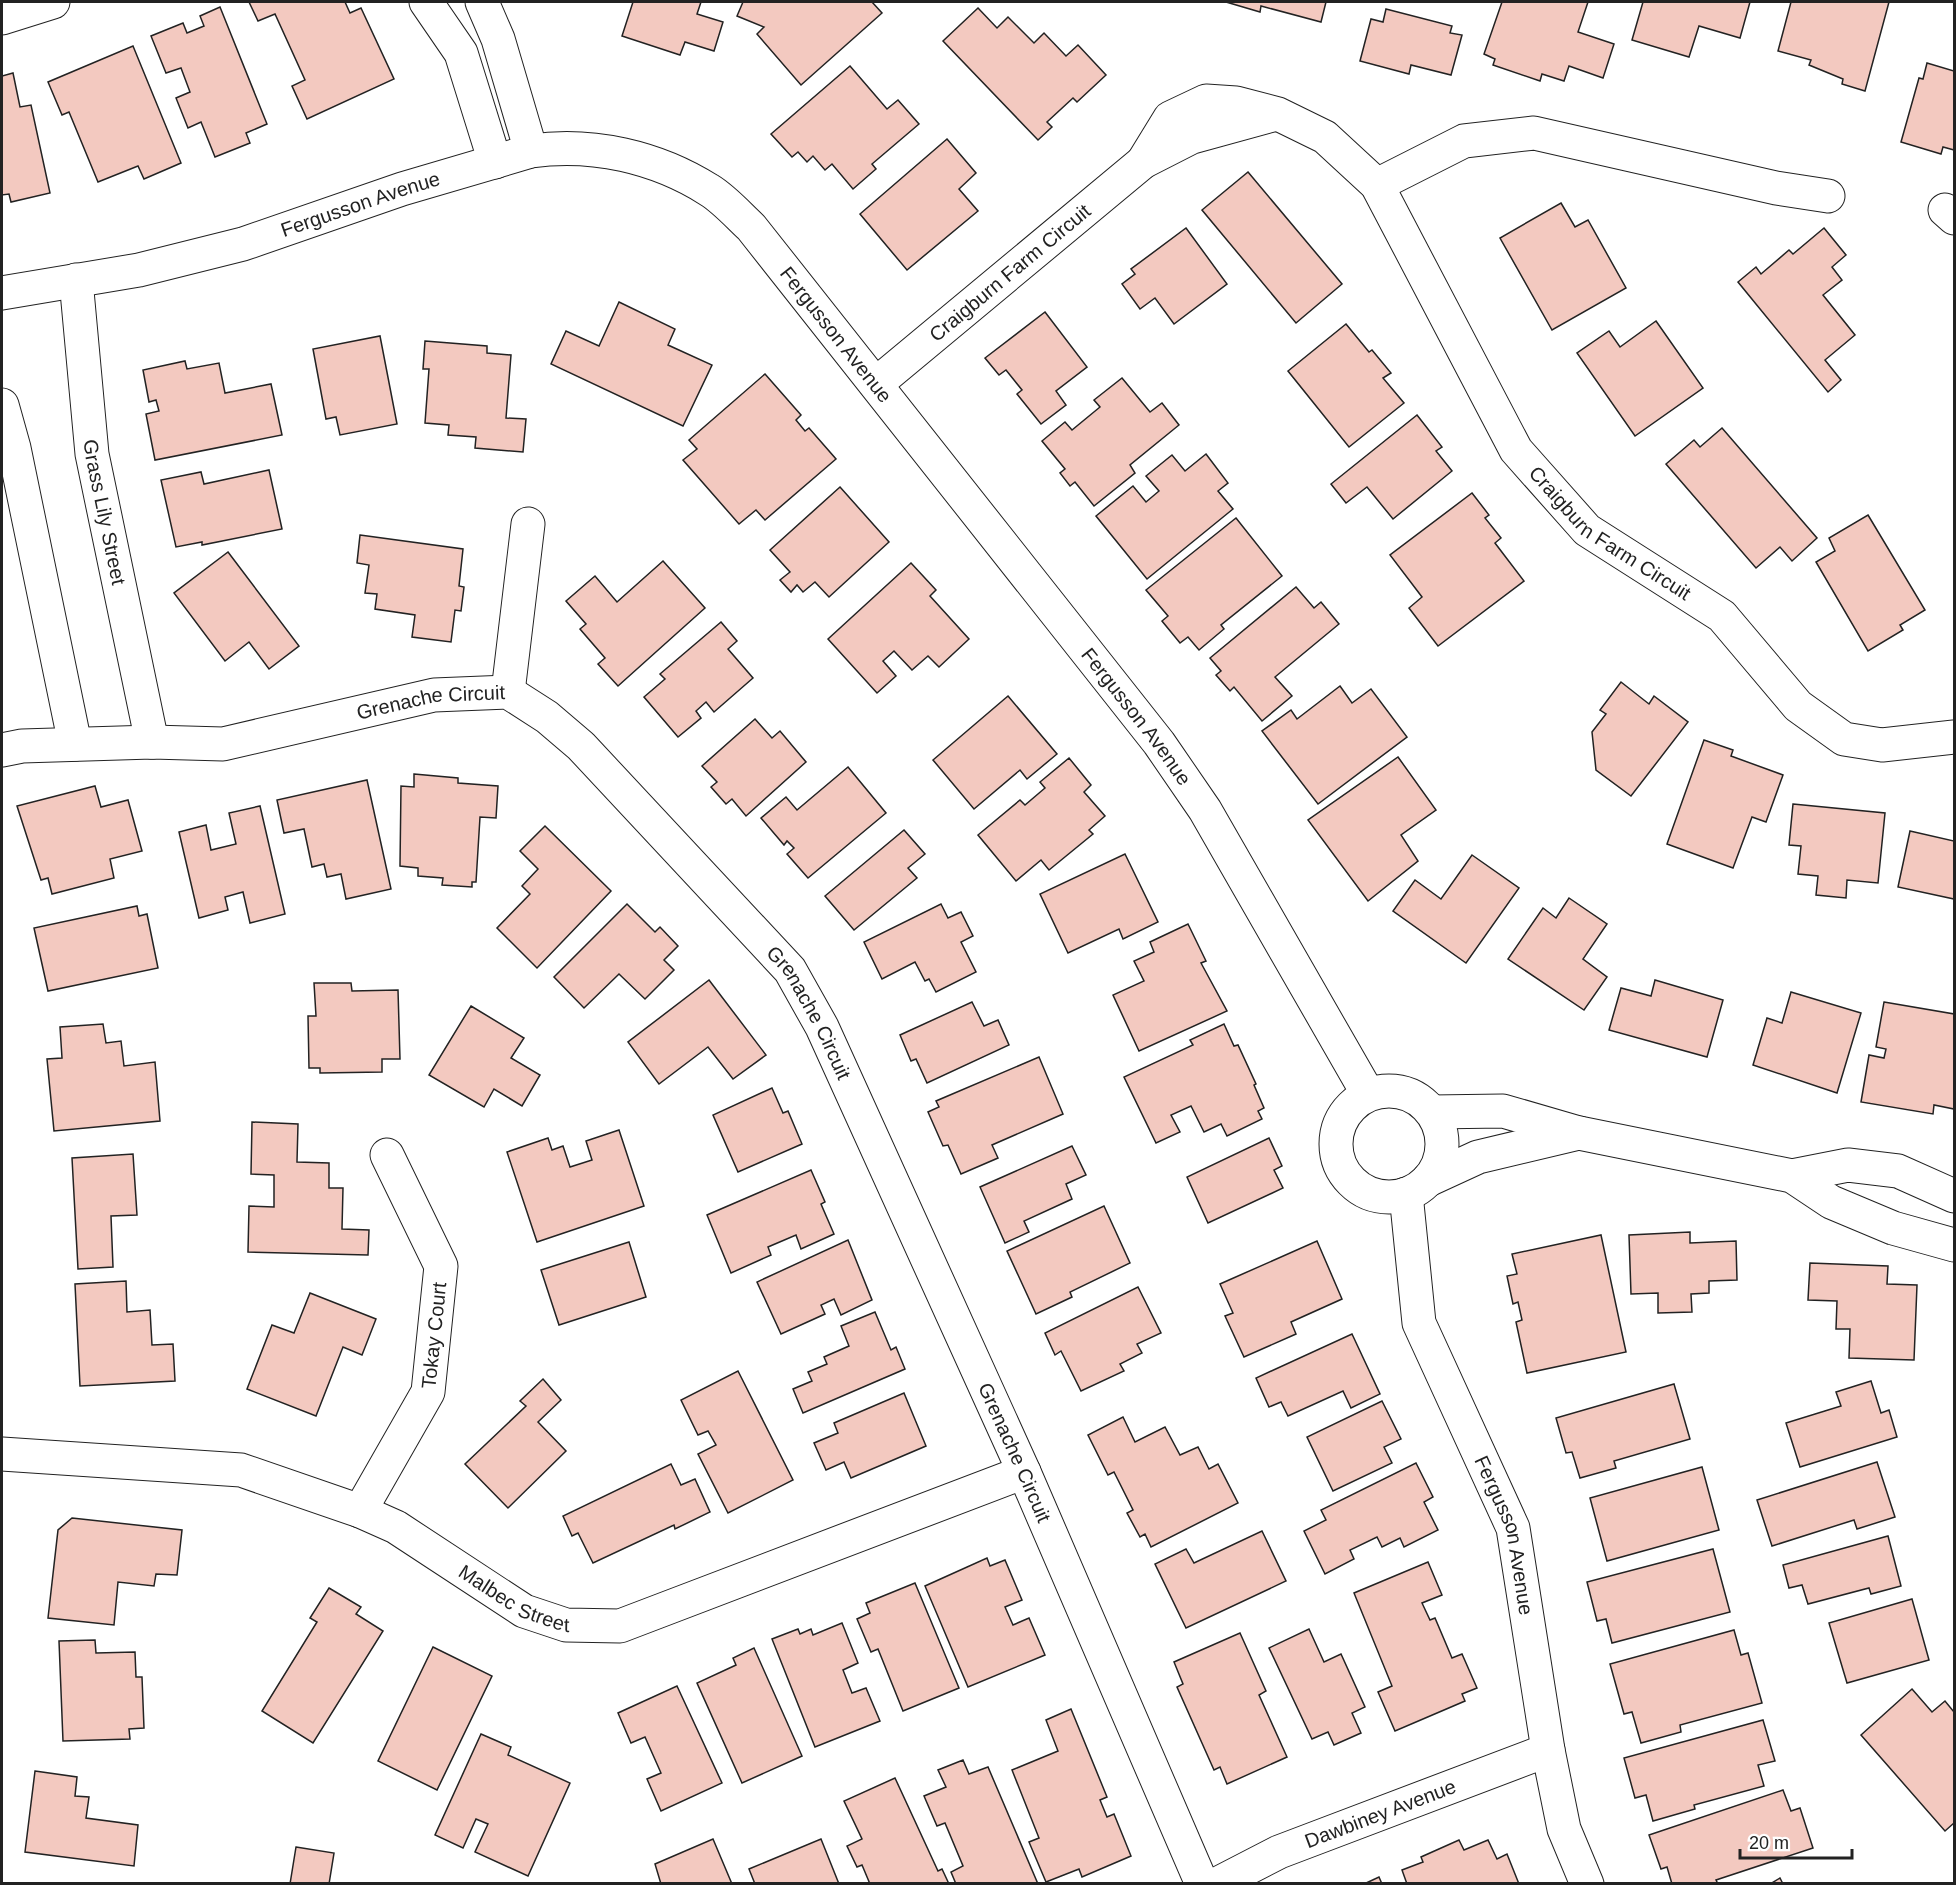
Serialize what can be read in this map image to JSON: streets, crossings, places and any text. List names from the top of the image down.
{
  "streets": {
    "street": [
      "Fergusson Avenue",
      "Craigburn Farm Circuit",
      "Grass Lily Street",
      "Grenache Circuit",
      "Tokay Court",
      "Malbec Street",
      "Dawbiney Avenue"
    ]
  },
  "crossings": [
    ["Fergusson Avenue", "Craigburn Farm Circuit"],
    ["Fergusson Avenue", "Grass Lily Street"],
    ["Fergusson Avenue", "Dawbiney Avenue"],
    ["Grass Lily Street", "Grenache Circuit"],
    ["Grenache Circuit", "Malbec Street"],
    ["Tokay Court", "Malbec Street"]
  ],
  "scale_bar": "20 m"
}
